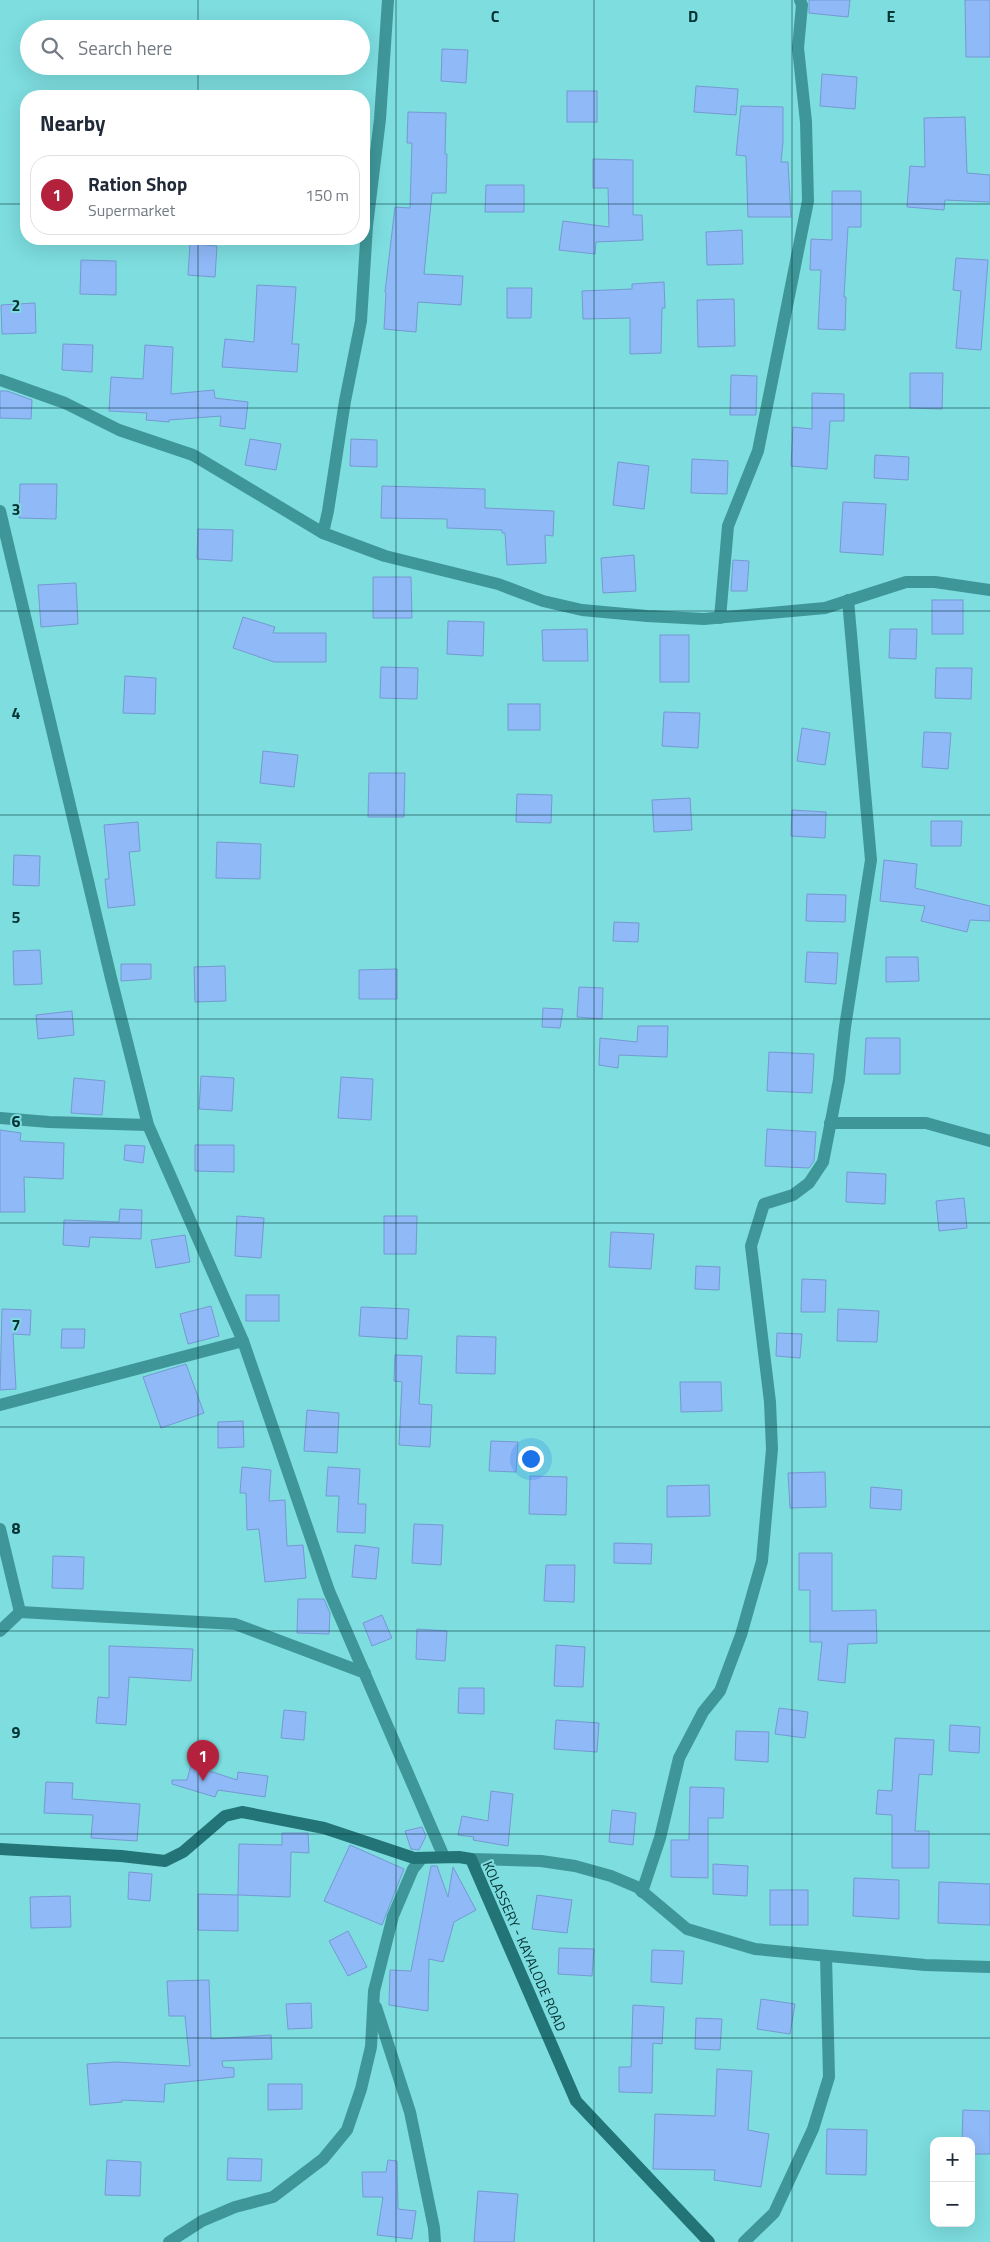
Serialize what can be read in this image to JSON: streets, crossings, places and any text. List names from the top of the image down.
{
  "streets": {
    "main road": ["KOLASSERY - KAYALODE ROAD"]
  },
  "page": {
    "search": "Search here",
    "heading": "Nearby",
    "list": [
      {
        "mark": "1",
        "name": "Ration Shop",
        "note": "Supermarket",
        "value": "150 m"
      }
    ],
    "pins": "1",
    "map_buttons": ["+", "−"]
  },
  "grid": {
    "columns": ["C", "D", "E"],
    "rows": [
      "2",
      "3",
      "4",
      "5",
      "6",
      "7",
      "8",
      "9"
    ]
  }
}
